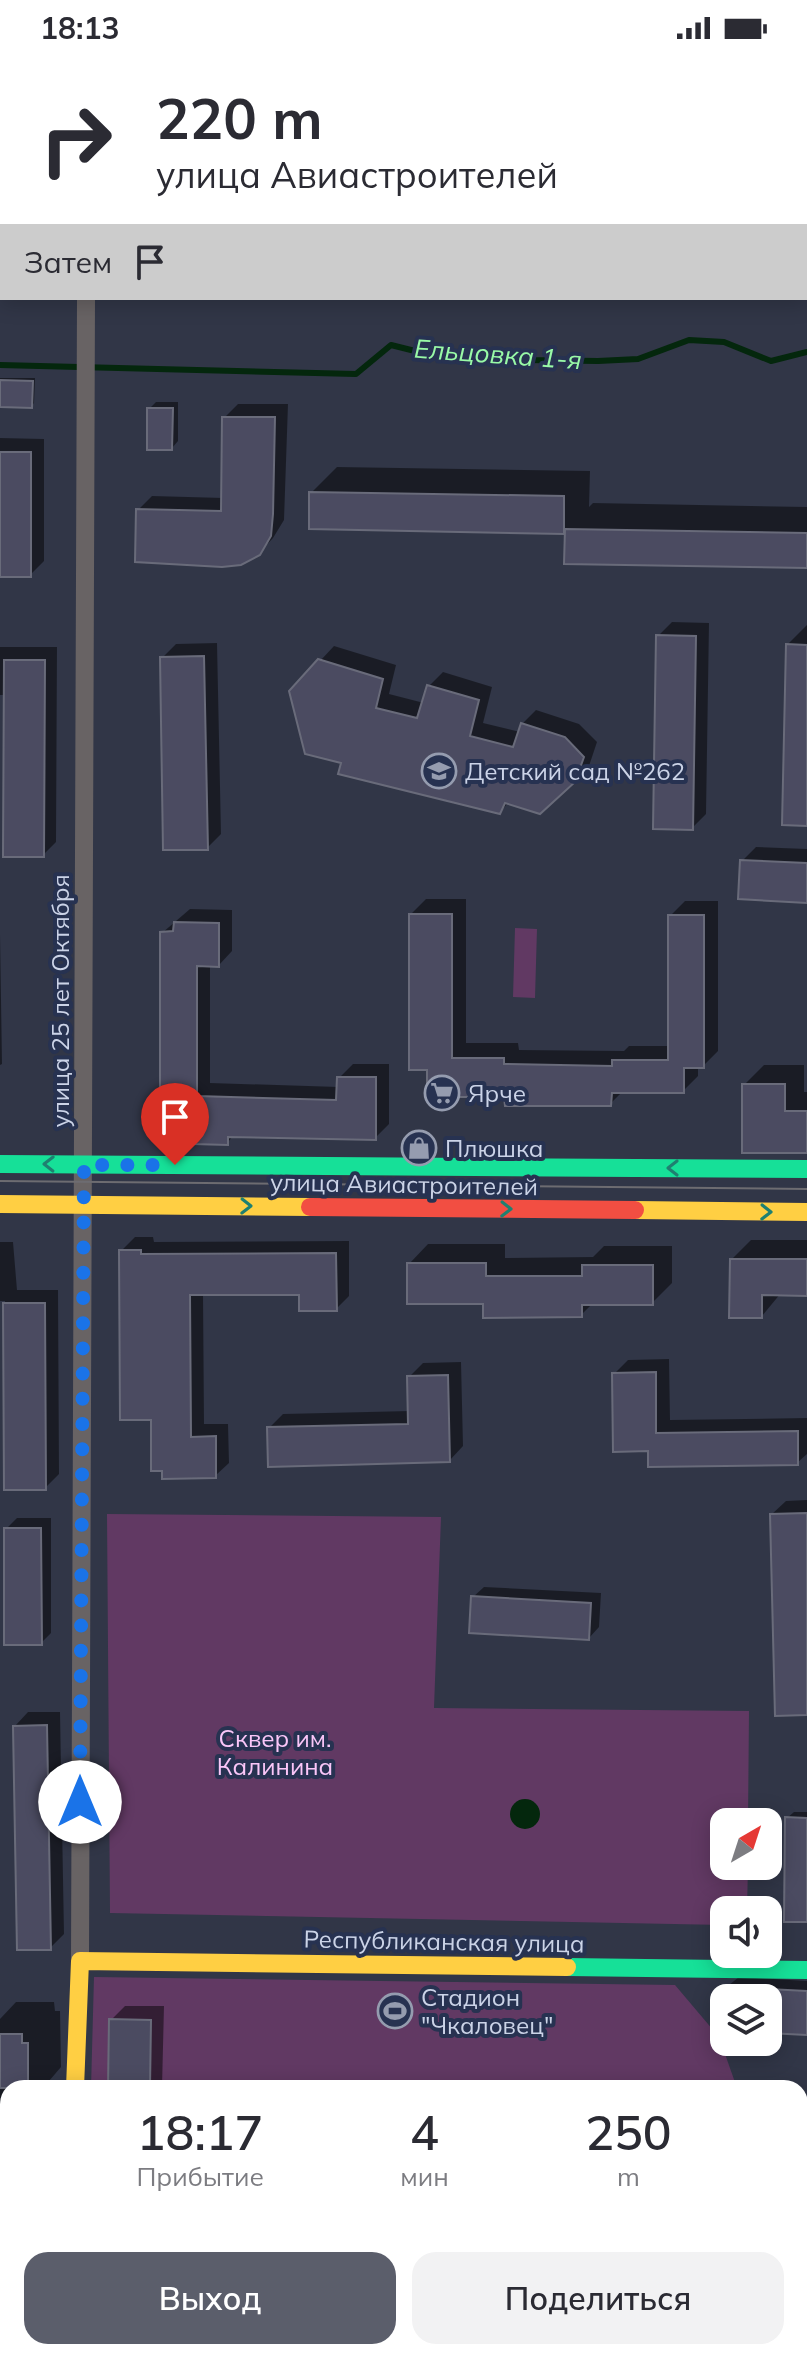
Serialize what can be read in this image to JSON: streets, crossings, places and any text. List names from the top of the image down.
{
  "streets": {
    "main road": ["улица 25 лет Октября", "улица Авиастроителей", "Республиканская улица"]
  },
  "crossings": [
    ["улица 25 лет Октября", "улица Авиастроителей"],
    ["улица 25 лет Октября", "Республиканская улица"]
  ],
  "water": ["Ельцовка 1-я"],
  "parks": ["Сквер им. Калинина"],
  "places": {
    "school or university": ["Детский сад №262"],
    "supermarket": ["Ярче"],
    "shop": ["Плюшка"],
    "sports": ["Стадион \"Чкаловец\""]
  },
  "north": "top right",
  "page": {
    "status": "18:13",
    "turn": ["220 m", "улица Авиастроителей"],
    "then": "Затем",
    "eta": [
      "18:17",
      "Прибытие",
      "4",
      "мин",
      "250",
      "m"
    ],
    "buttons": ["Выход", "Поделиться"]
  }
}
